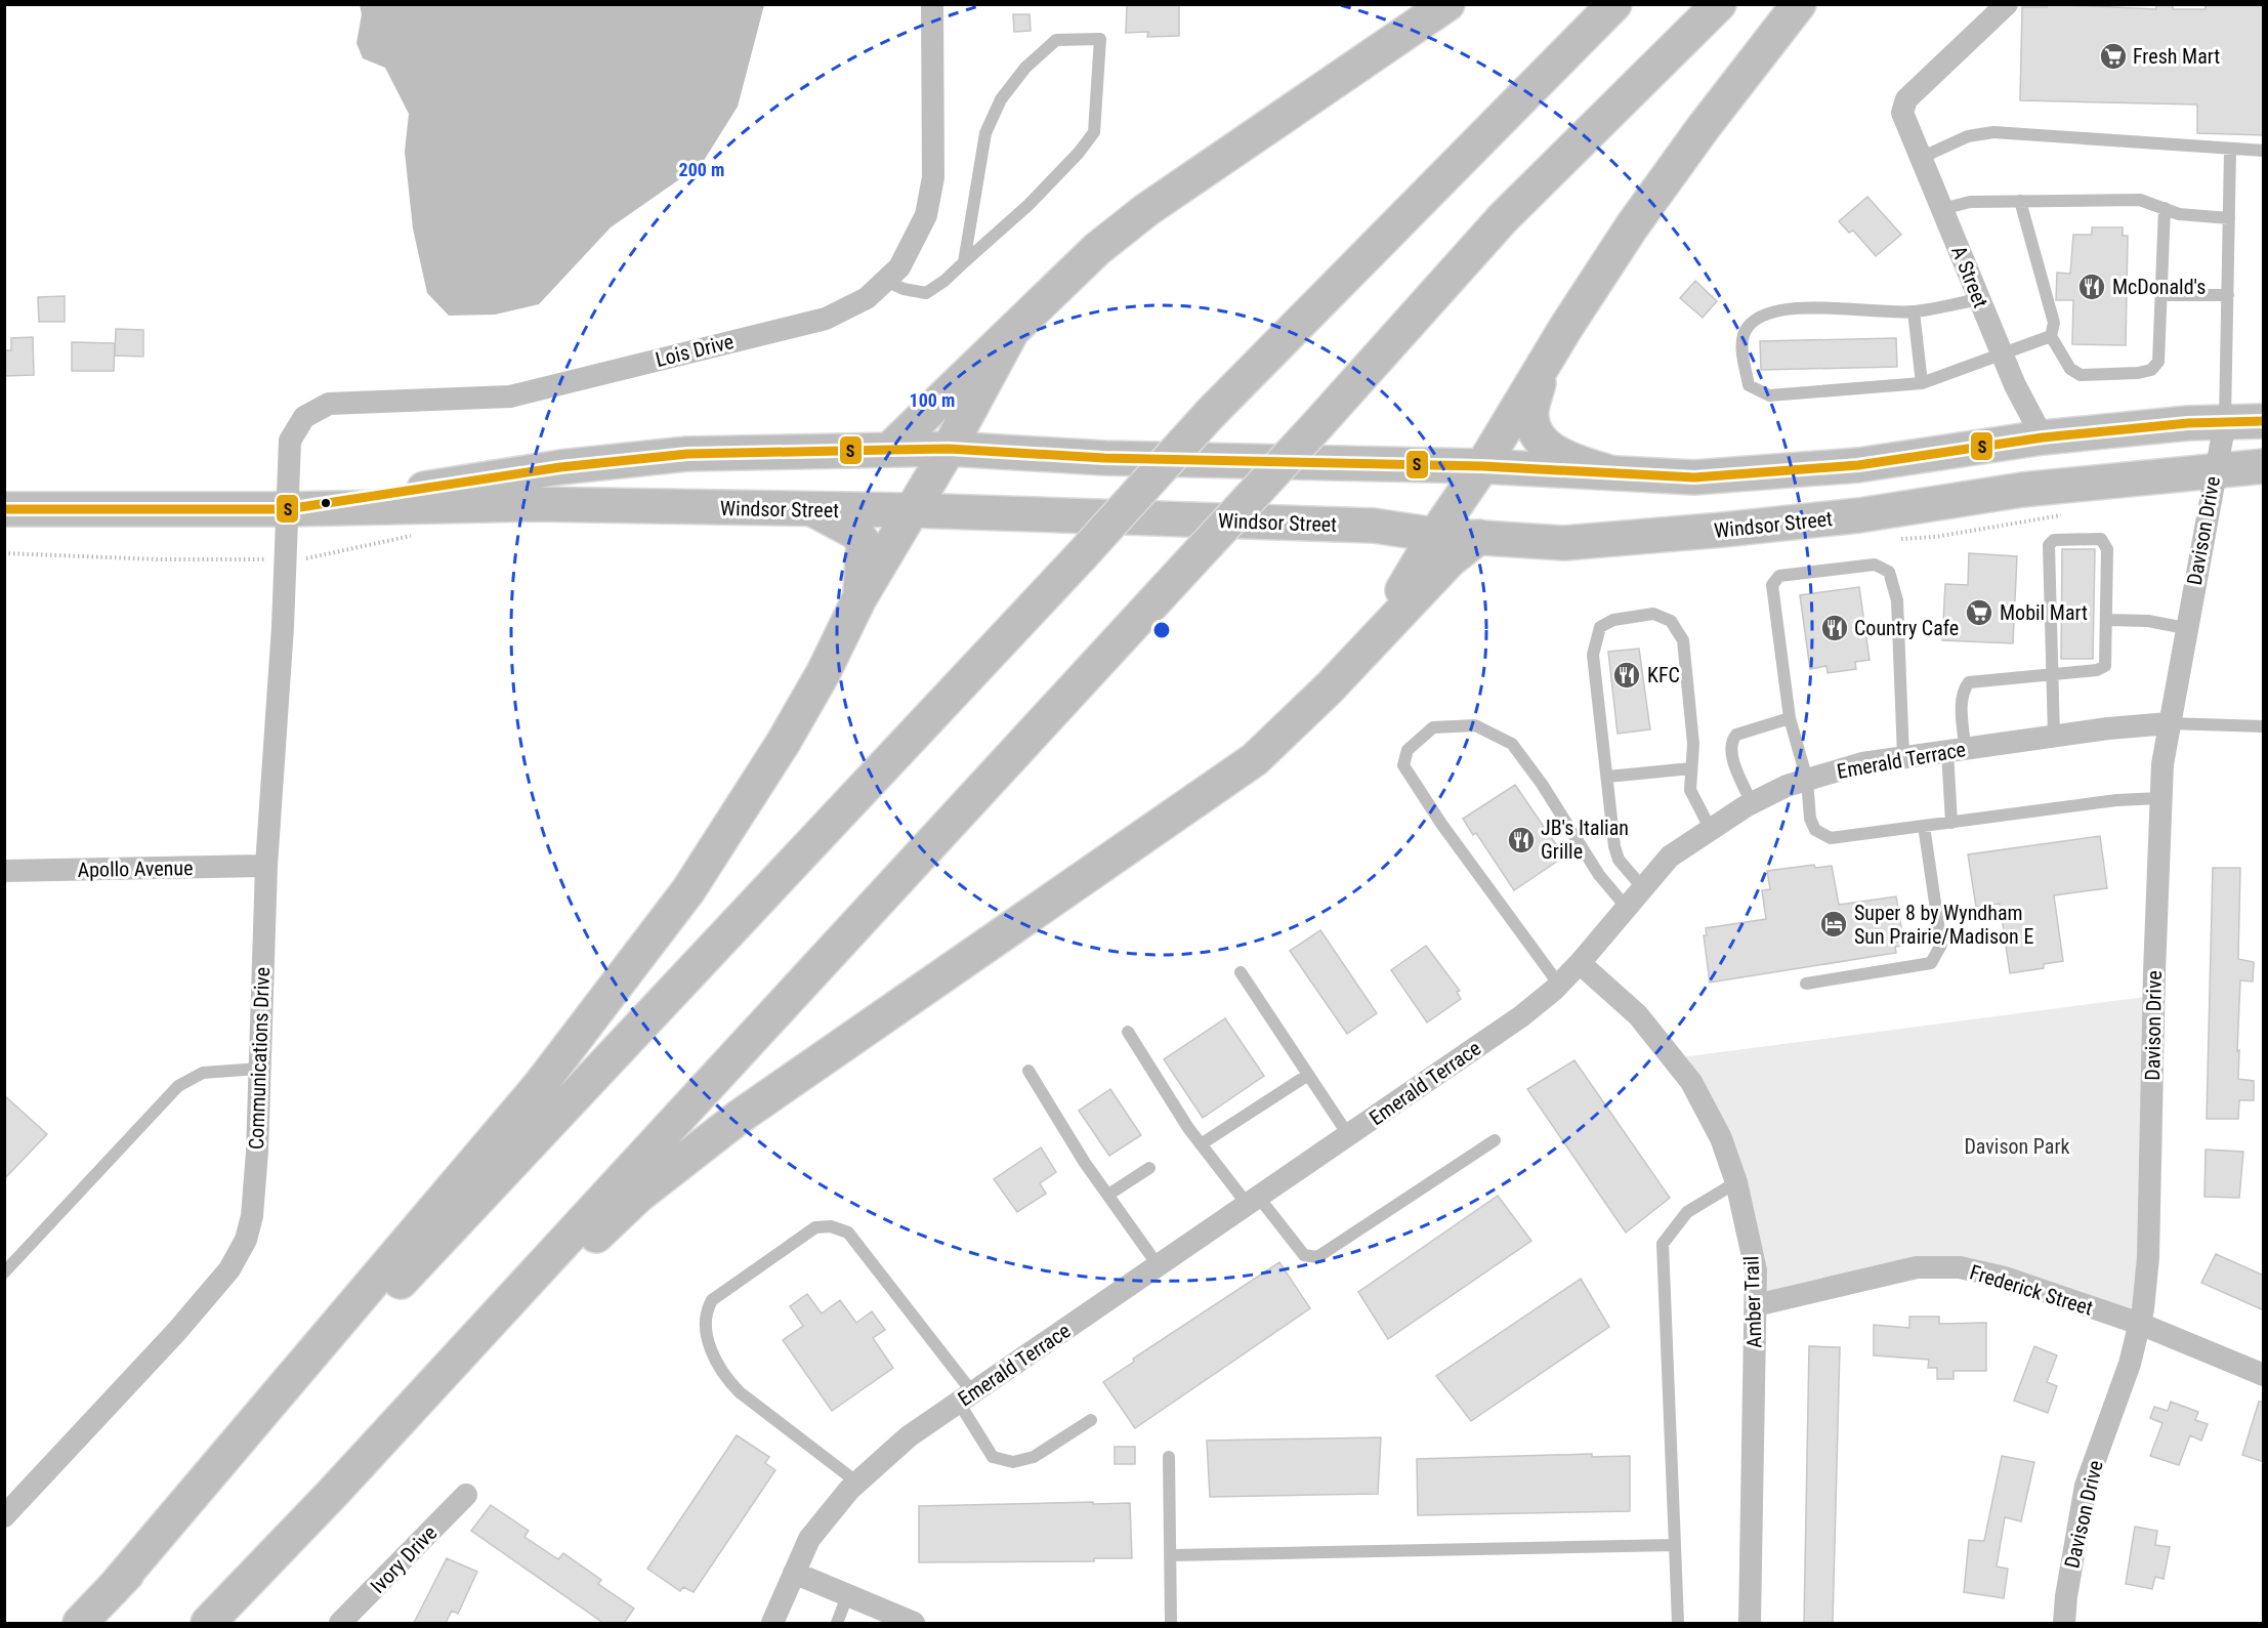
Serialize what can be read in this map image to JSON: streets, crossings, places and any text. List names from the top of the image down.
{
  "streets": {
    "main road": ["Windsor Street"],
    "street": [
      "A Street",
      "Lois Drive",
      "Davison Drive",
      "Emerald Terrace",
      "Apollo Avenue",
      "Communications Drive",
      "Frederick Street",
      "Amber Trail",
      "Ivory Drive"
    ]
  },
  "crossings": [
    ["A Street", "Windsor Street"],
    ["Lois Drive", "Windsor Street"],
    ["Lois Drive", "Communications Drive"],
    ["Windsor Street", "Davison Drive"],
    ["Windsor Street", "Communications Drive"],
    ["Davison Drive", "Emerald Terrace"],
    ["Davison Drive", "Frederick Street"],
    ["Emerald Terrace", "Amber Trail"],
    ["Apollo Avenue", "Communications Drive"],
    ["Frederick Street", "Amber Trail"]
  ],
  "parks": ["Davison Park"],
  "places": {
    "supermarket": ["Fresh Mart", "Mobil Mart"],
    "restaurant": [
      "McDonald's",
      "Country Cafe",
      "KFC",
      "JB's Italian Grille"
    ],
    "hotel": ["Super 8 by Wyndham Sun Prairie/Madison E"]
  },
  "lines": ["transit line S"],
  "rings": ["200 m", "100 m"]
}
